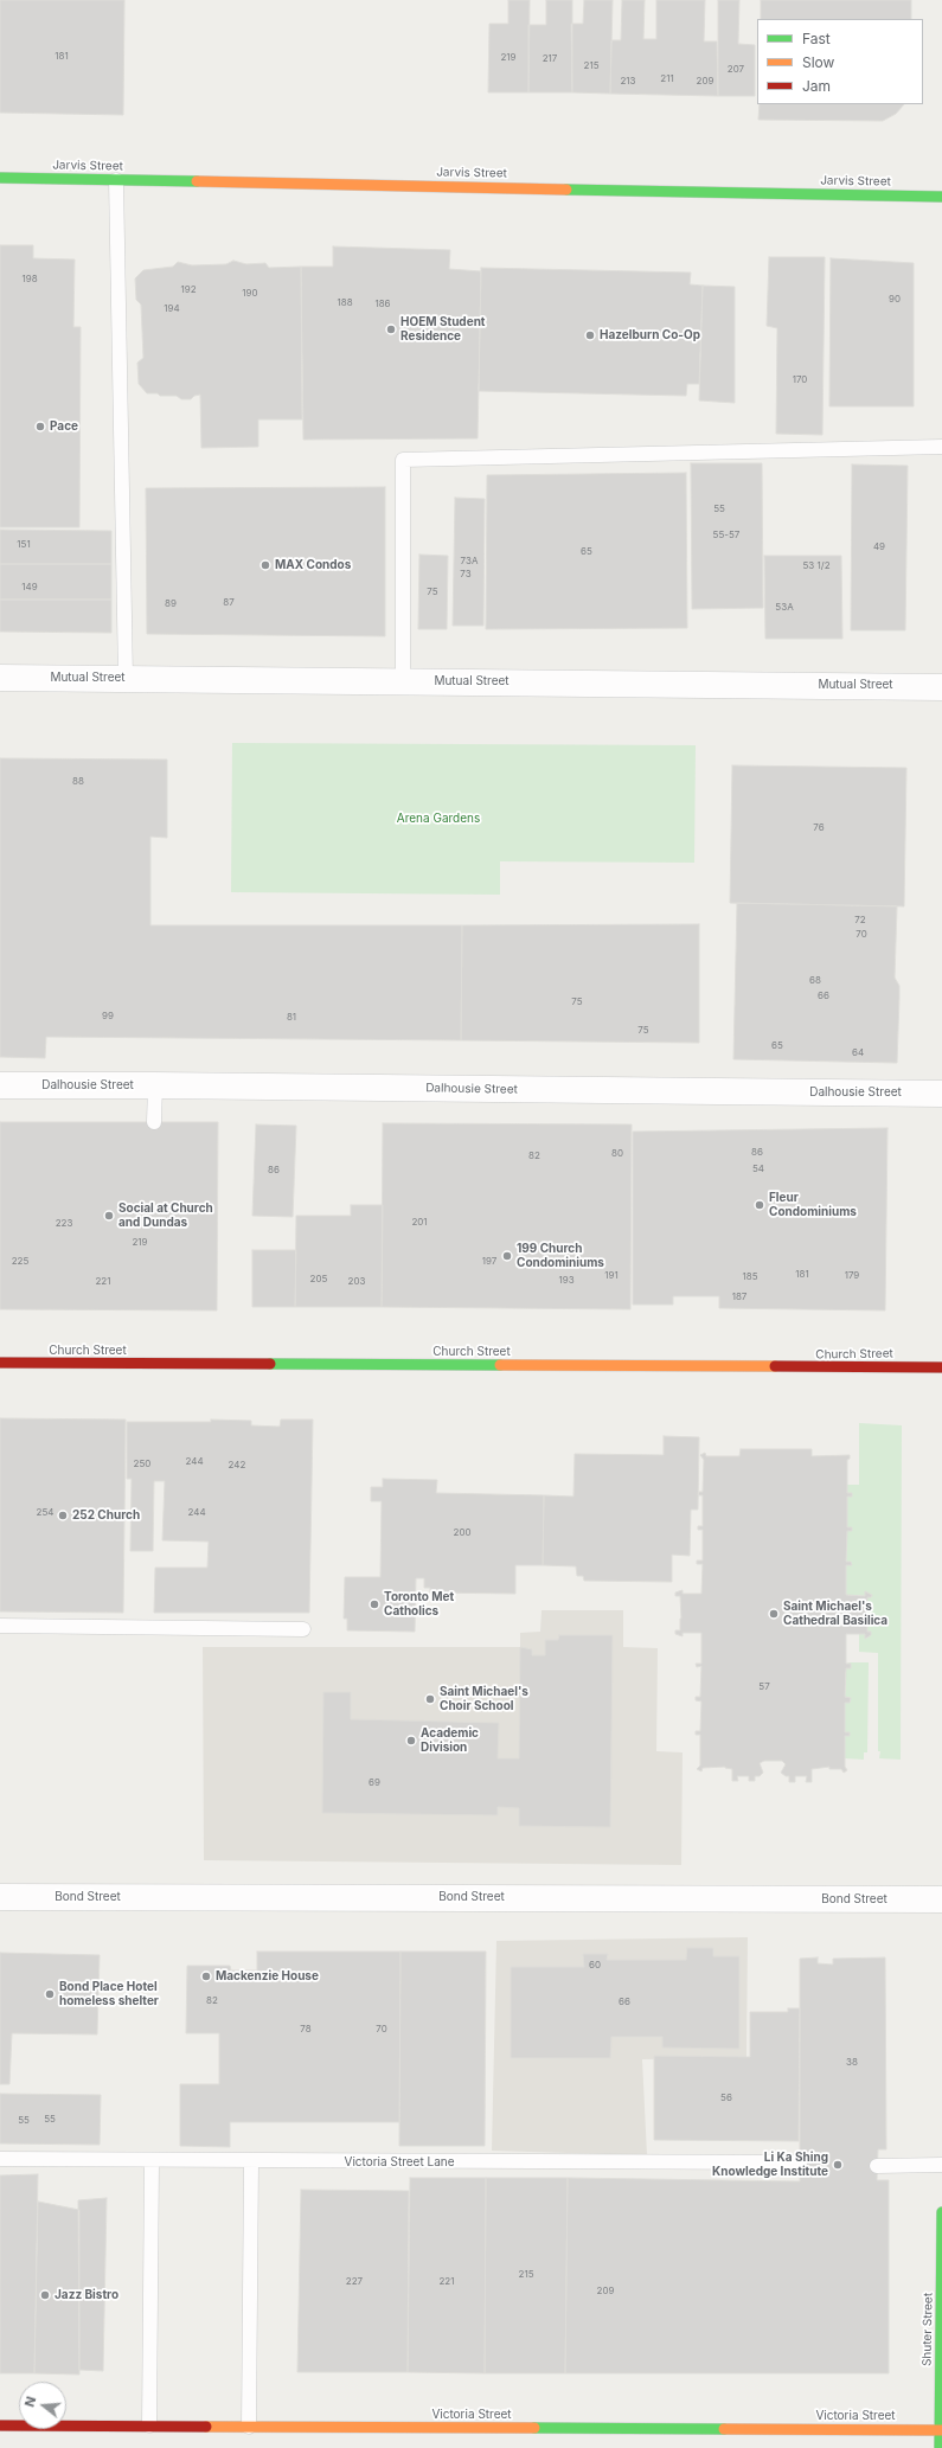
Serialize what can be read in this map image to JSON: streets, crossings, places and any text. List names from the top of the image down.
{
  "streets": {
    "main road": [
      "Jarvis Street",
      "Church Street",
      "Shuter Street",
      "Victoria Street"
    ],
    "street": ["Mutual Street", "Dalhousie Street", "Bond Street"],
    "lane": ["Victoria Street Lane"]
  },
  "crossings": [
    ["Shuter Street", "Victoria Street"]
  ],
  "parks": ["Arena Gardens"],
  "places": [
    "HOEM Student Residence",
    "Hazelburn Co-Op",
    "Pace",
    "MAX Condos",
    "Fleur Condominiums",
    "Social at Church and Dundas",
    "199 Church Condominiums",
    "252 Church",
    "Toronto Met Catholics",
    "Saint Michael's Cathedral Basilica",
    "Saint Michael's Choir School",
    "Academic Division",
    "Mackenzie House",
    "Bond Place Hotel homeless shelter",
    "Li Ka Shing Knowledge Institute",
    "Jazz Bistro"
  ],
  "house_numbers": [
    "181",
    "219",
    "217",
    "215",
    "207",
    "211",
    "213",
    "209",
    "198",
    "192",
    "190",
    "90",
    "188",
    "186",
    "194",
    "170",
    "55",
    "55-57",
    "151",
    "49",
    "65",
    "73A",
    "53 1/2",
    "73",
    "149",
    "75",
    "87",
    "89",
    "53A",
    "88",
    "76",
    "72",
    "70",
    "68",
    "66",
    "75",
    "99",
    "81",
    "75",
    "65",
    "64",
    "86",
    "80",
    "82",
    "54",
    "86",
    "201",
    "223",
    "219",
    "225",
    "197",
    "181",
    "191",
    "179",
    "185",
    "205",
    "193",
    "221",
    "203",
    "187",
    "244",
    "250",
    "242",
    "254",
    "244",
    "200",
    "57",
    "69",
    "60",
    "82",
    "66",
    "78",
    "70",
    "38",
    "56",
    "55",
    "55",
    "215",
    "227",
    "221",
    "209"
  ],
  "legend": ["Fast", "Slow", "Jam"],
  "north": "left"
}
